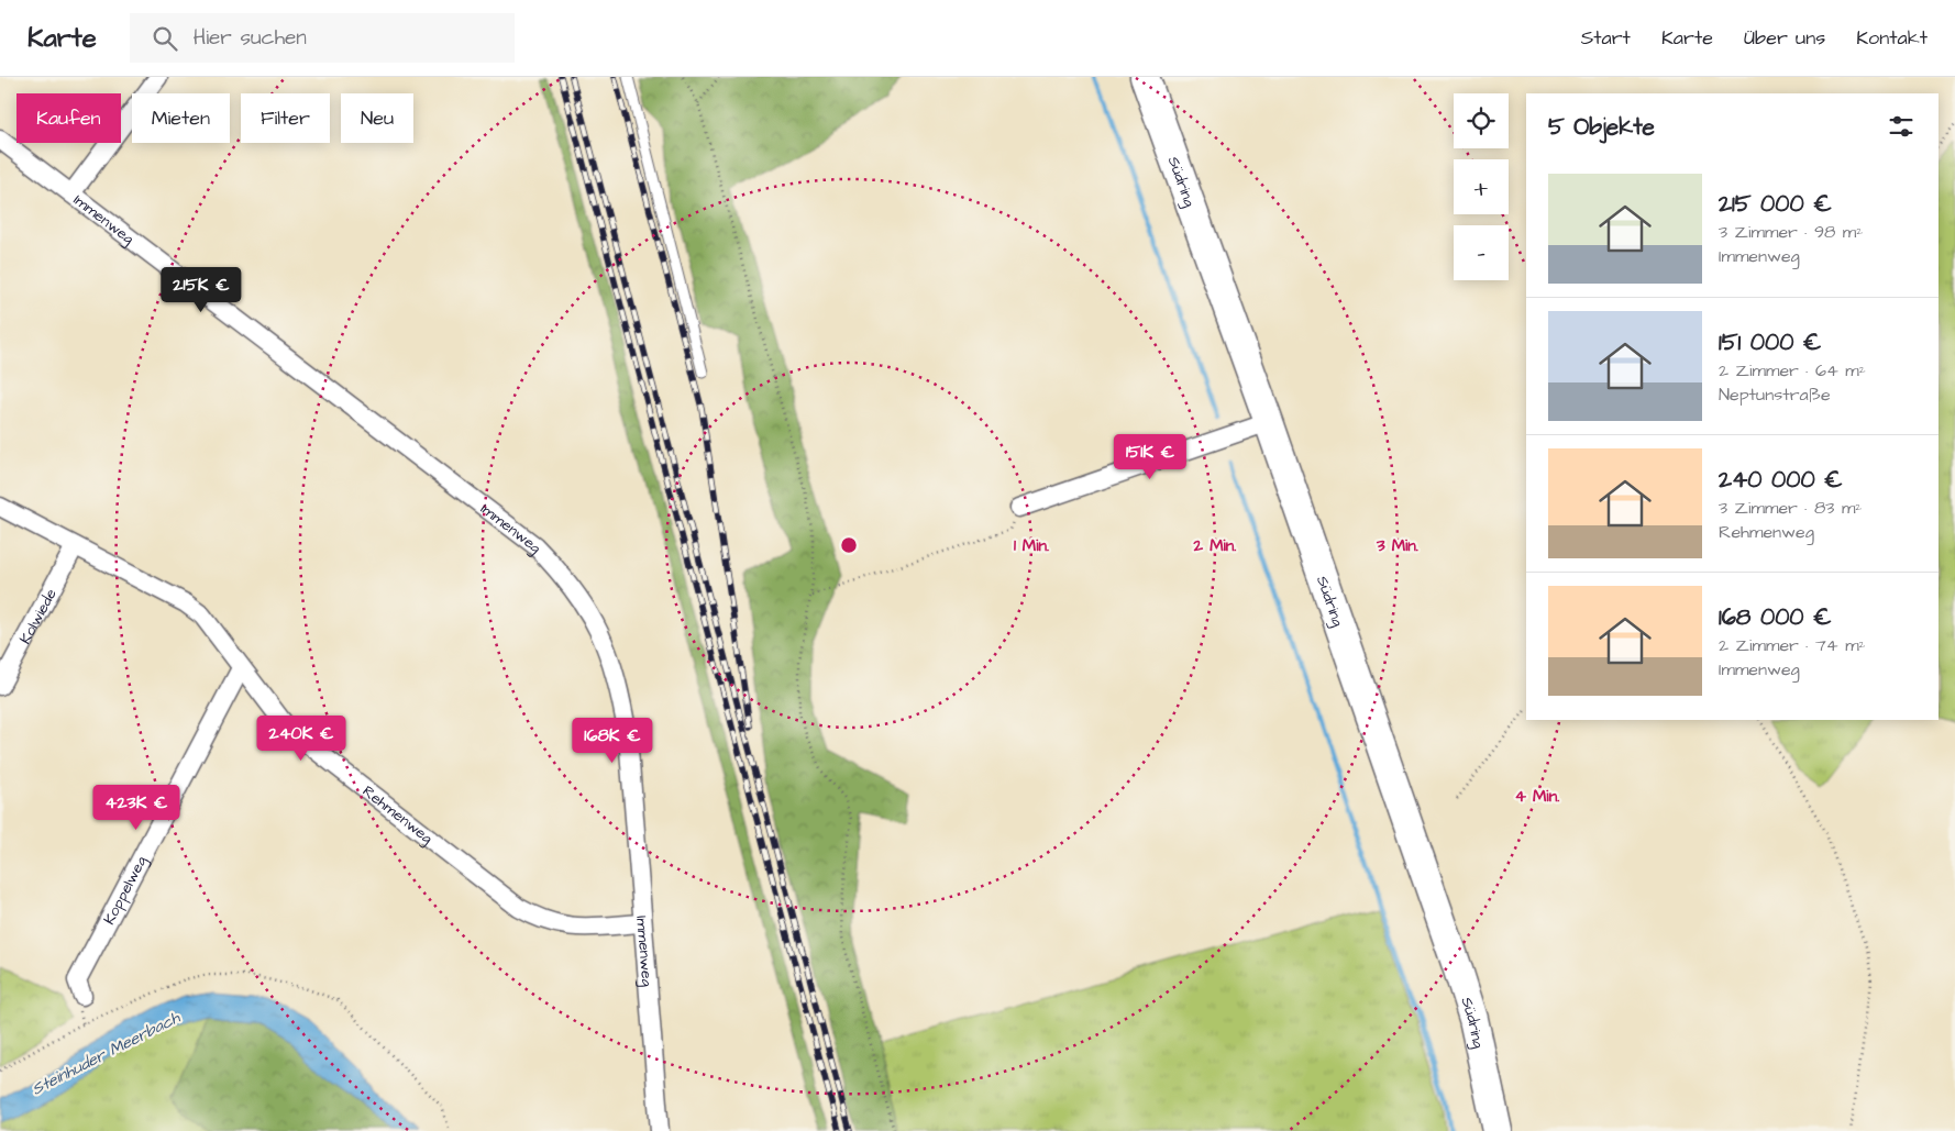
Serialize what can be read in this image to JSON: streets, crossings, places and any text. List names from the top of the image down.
{
  "streets": {
    "main road": ["Südring"],
    "street": [
      "Immenweg",
      "Kolwiede",
      "Rehmenweg",
      "Koppelweg"
    ]
  },
  "crossings": [
    ["Immenweg", "Rehmenweg"],
    ["Kolwiede", "Rehmenweg"],
    ["Rehmenweg", "Koppelweg"]
  ],
  "water": ["Steinhuder Meerbach"],
  "page": {
    "header": "Karte",
    "search": "Hier suchen",
    "nav": [
      "Start",
      "Karte",
      "Über uns",
      "Kontakt"
    ],
    "map_buttons": ["+", "−"],
    "chip": [
      "Kaufen",
      "Mieten",
      "Filter",
      "Neu"
    ],
    "heading": "5 Objekte",
    "list": [
      {
        "name": "215 000 €",
        "note": "3 Zimmer · 98 m² · Immenweg"
      },
      {
        "name": "151 000 €",
        "note": "2 Zimmer · 64 m² · Neptunstraße"
      },
      {
        "name": "240 000 €",
        "note": "3 Zimmer · 83 m² · Rehmenweg"
      },
      {
        "name": "168 000 €",
        "note": "2 Zimmer · 74 m² · Immenweg"
      }
    ],
    "price": [
      "215K €",
      "151K €",
      "240K €",
      "168K €",
      "423K €"
    ]
  },
  "rings": [
    "1 Min.",
    "2 Min.",
    "3 Min.",
    "4 Min."
  ]
}
